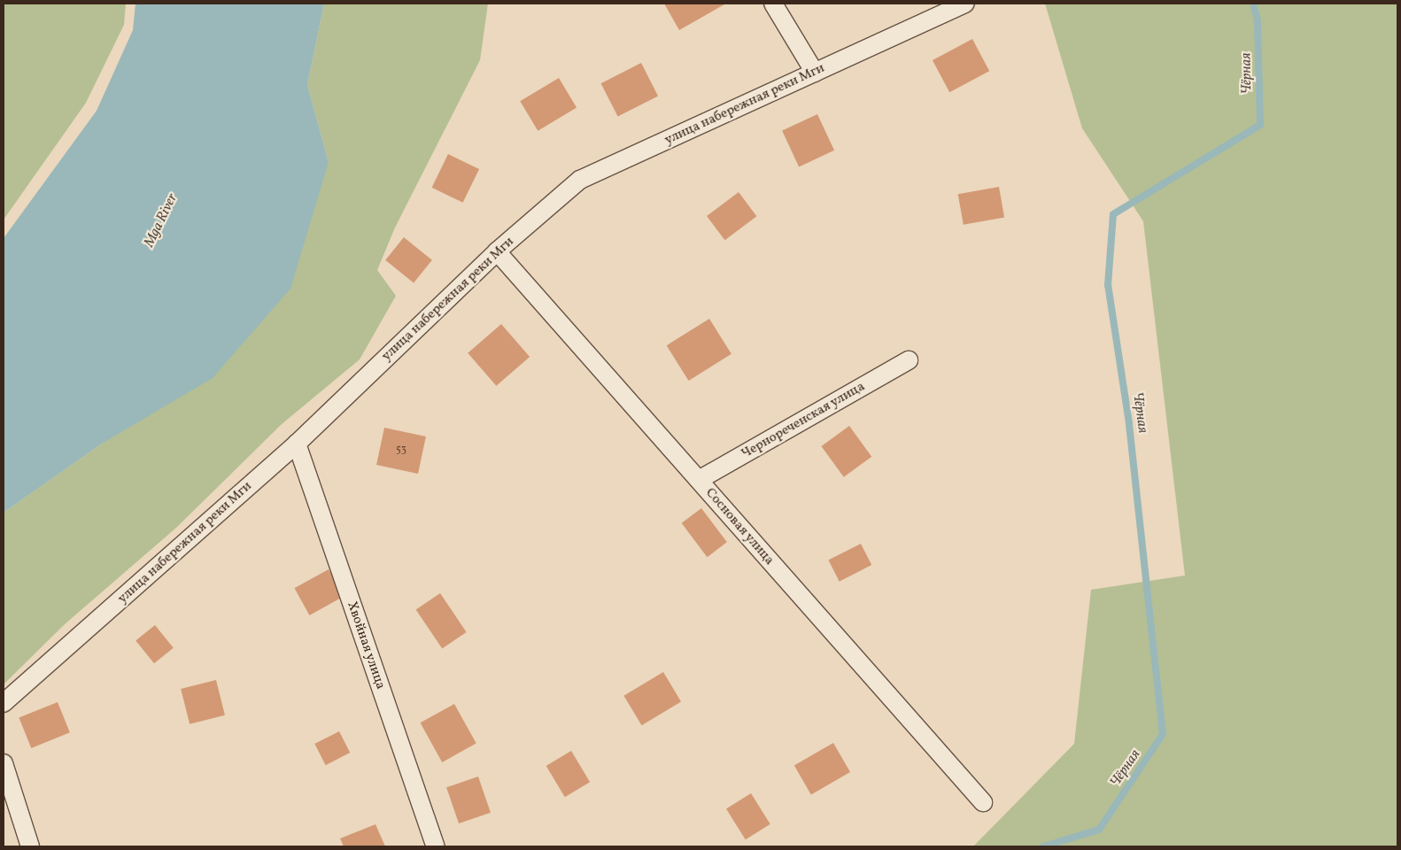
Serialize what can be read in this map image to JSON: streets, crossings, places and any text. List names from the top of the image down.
{
  "streets": {
    "street": [
      "улица набережная реки Мги",
      "Чернореченская улица",
      "Сосновая улица",
      "Хвойная улица"
    ]
  },
  "crossings": [
    ["улица набережная реки Мги", "Сосновая улица"],
    ["улица набережная реки Мги", "Хвойная улица"],
    ["Чернореченская улица", "Сосновая улица"]
  ],
  "water": ["Чёрная", "Mga River"],
  "house_numbers": ["53"]
}
